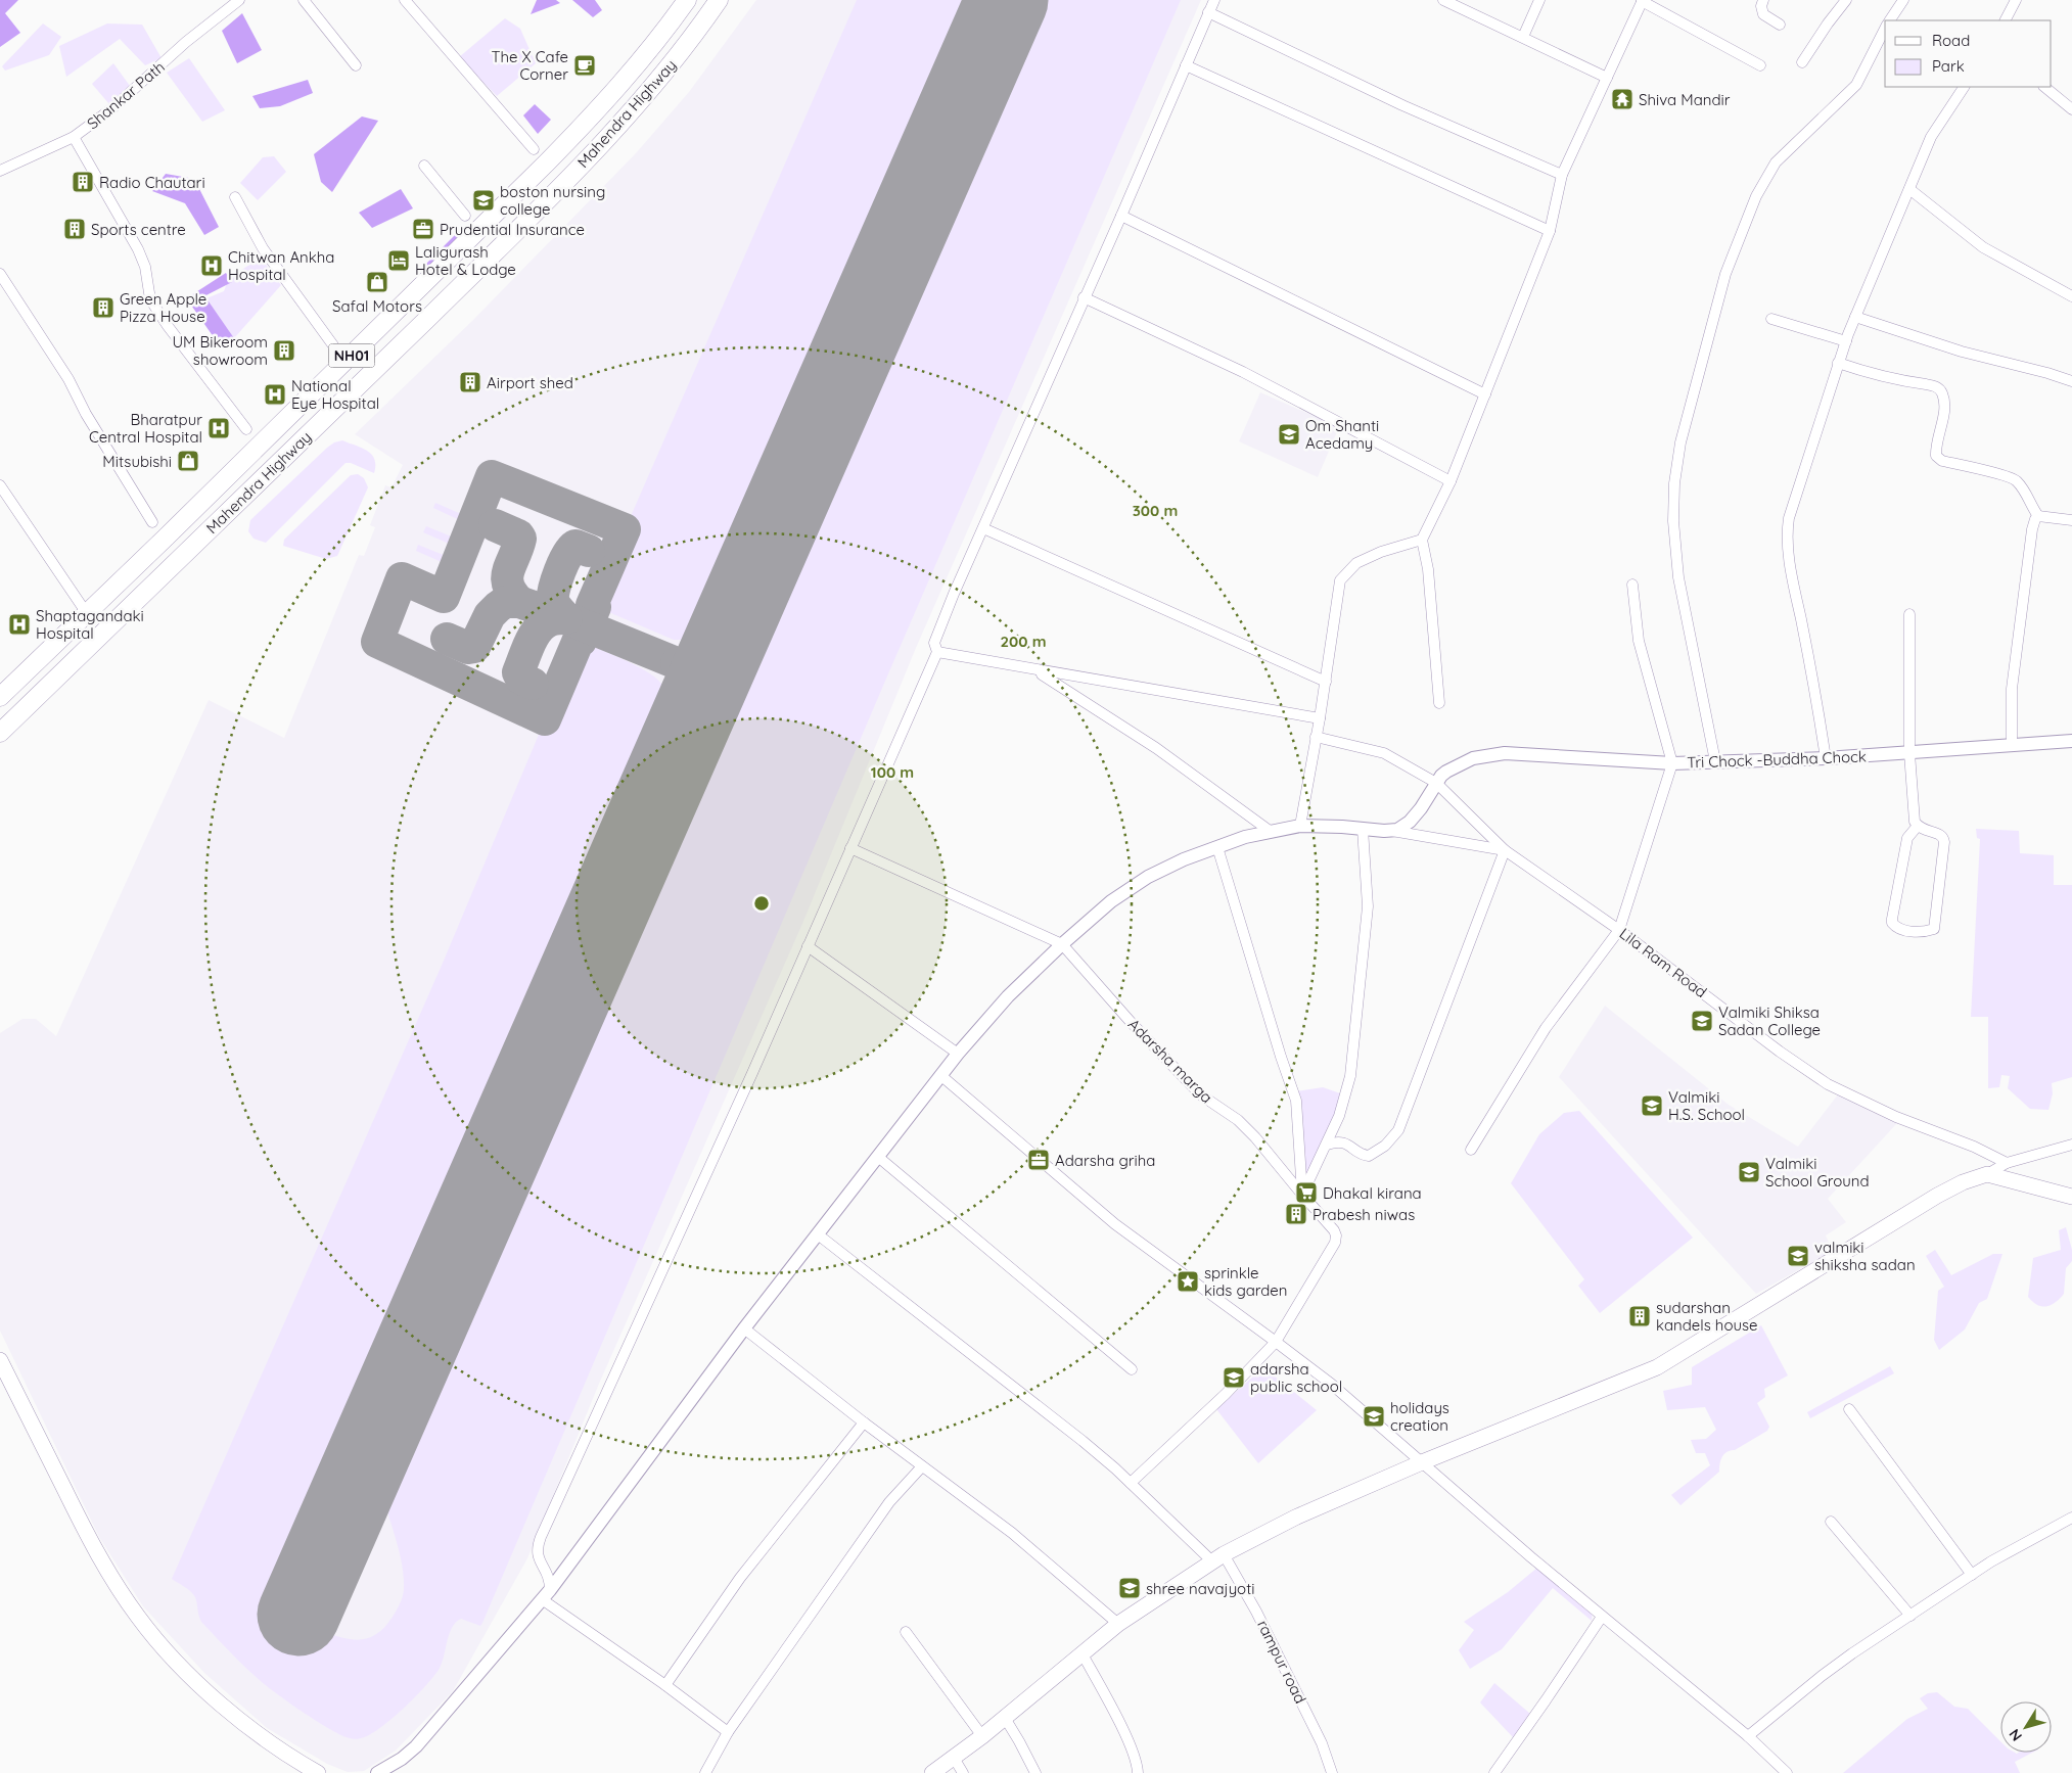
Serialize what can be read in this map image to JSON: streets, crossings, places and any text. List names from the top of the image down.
{
  "streets": {
    "highway": ["Mahendra Highway", "NH01"],
    "street": [
      "Shankar Path",
      "Tri Chock -Buddha Chock",
      "Lila Ram Road",
      "Adarsha marga",
      "rampur road"
    ]
  },
  "crossings": [
    ["Tri Chock -Buddha Chock", "Lila Ram Road"],
    ["Adarsha marga", "rampur road"]
  ],
  "places": {
    "cafe": ["The X Cafe Corner"],
    "temple": ["Shiva Mandir"],
    "building": [
      "Radio Chautari",
      "Sports centre",
      "Green Apple Pizza House",
      "UM Bikeroom showroom",
      "Airport shed",
      "Prabesh niwas",
      "sudarshan kandels house"
    ],
    "school or university": [
      "boston nursing college",
      "Om Shanti Acedamy",
      "Valmiki Shiksa Sadan College",
      "Valmiki H.S. School",
      "Valmiki School Ground",
      "valmiki shiksha sadan",
      "adarsha public school",
      "holidays creation",
      "shree navajyoti"
    ],
    "office": ["Prudential Insurance", "Adarsha griha"],
    "hotel": ["Laligurash Hotel & Lodge"],
    "hospital": [
      "Chitwan Ankha Hospital",
      "National Eye Hospital",
      "Bharatpur Central Hospital",
      "Shaptagandaki Hospital"
    ],
    "shop": ["Safal Motors", "Mitsubishi"],
    "supermarket": ["Dhakal kirana"],
    "place": ["sprinkle kids garden"]
  },
  "legend": ["Road", "Park"],
  "north": "bottom left",
  "rings": ["300 m", "200 m", "100 m"]
}
